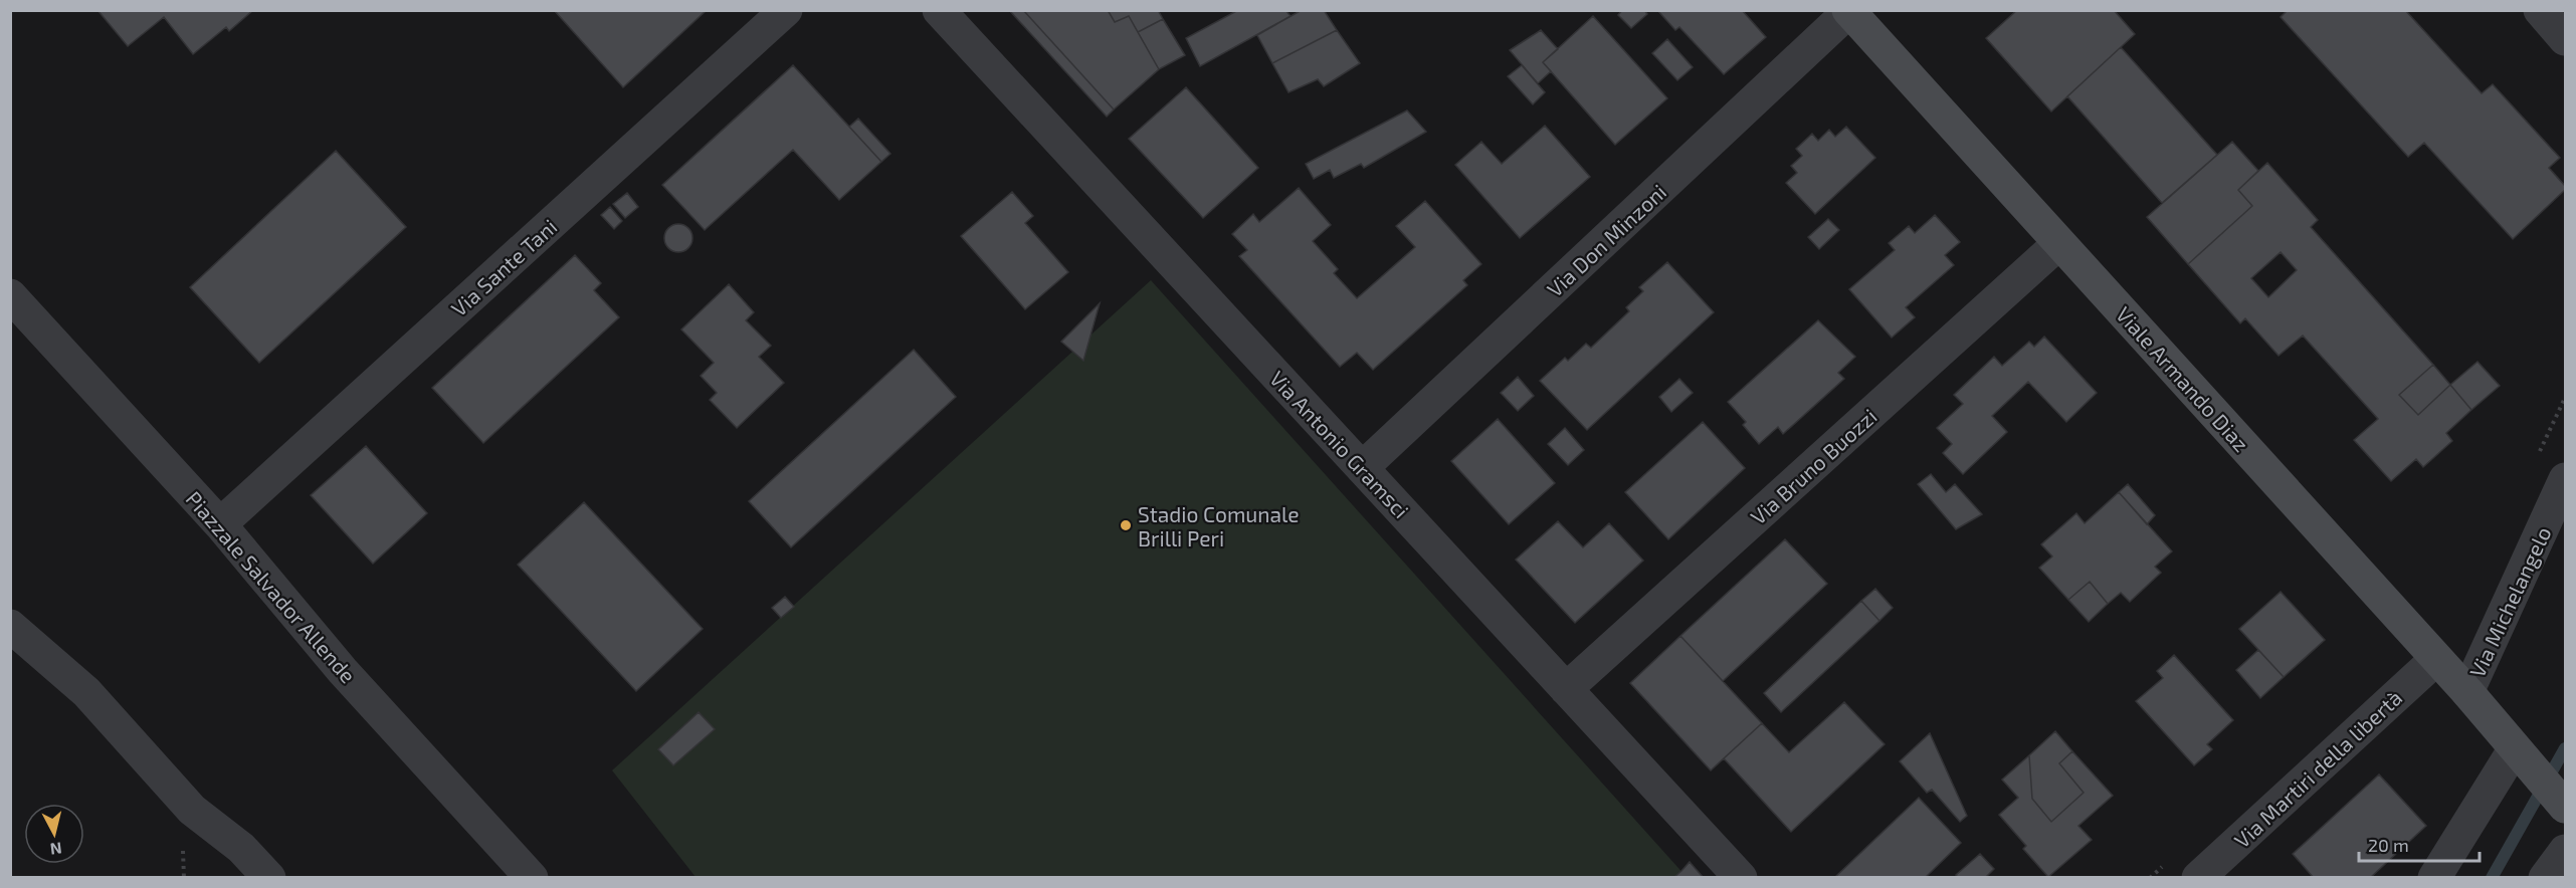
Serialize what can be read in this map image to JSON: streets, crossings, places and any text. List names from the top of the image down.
{
  "streets": {
    "street": [
      "Via Don Minzoni",
      "Via Sante Tani",
      "Viale Armando Diaz",
      "Via Antonio Gramsci",
      "Via Bruno Buozzi",
      "Piazzale Salvador Allende",
      "Via Michelangelo",
      "Via Martiri della libertà"
    ]
  },
  "crossings": [
    ["Via Don Minzoni", "Viale Armando Diaz"],
    ["Via Don Minzoni", "Via Antonio Gramsci"],
    ["Via Sante Tani", "Piazzale Salvador Allende"],
    ["Viale Armando Diaz", "Via Bruno Buozzi"],
    ["Viale Armando Diaz", "Via Michelangelo"],
    ["Viale Armando Diaz", "Via Martiri della libertà"],
    ["Via Antonio Gramsci", "Via Bruno Buozzi"]
  ],
  "places": ["Stadio Comunale Brilli Peri"],
  "scale_bar": "20 m",
  "north": "bottom"
}
